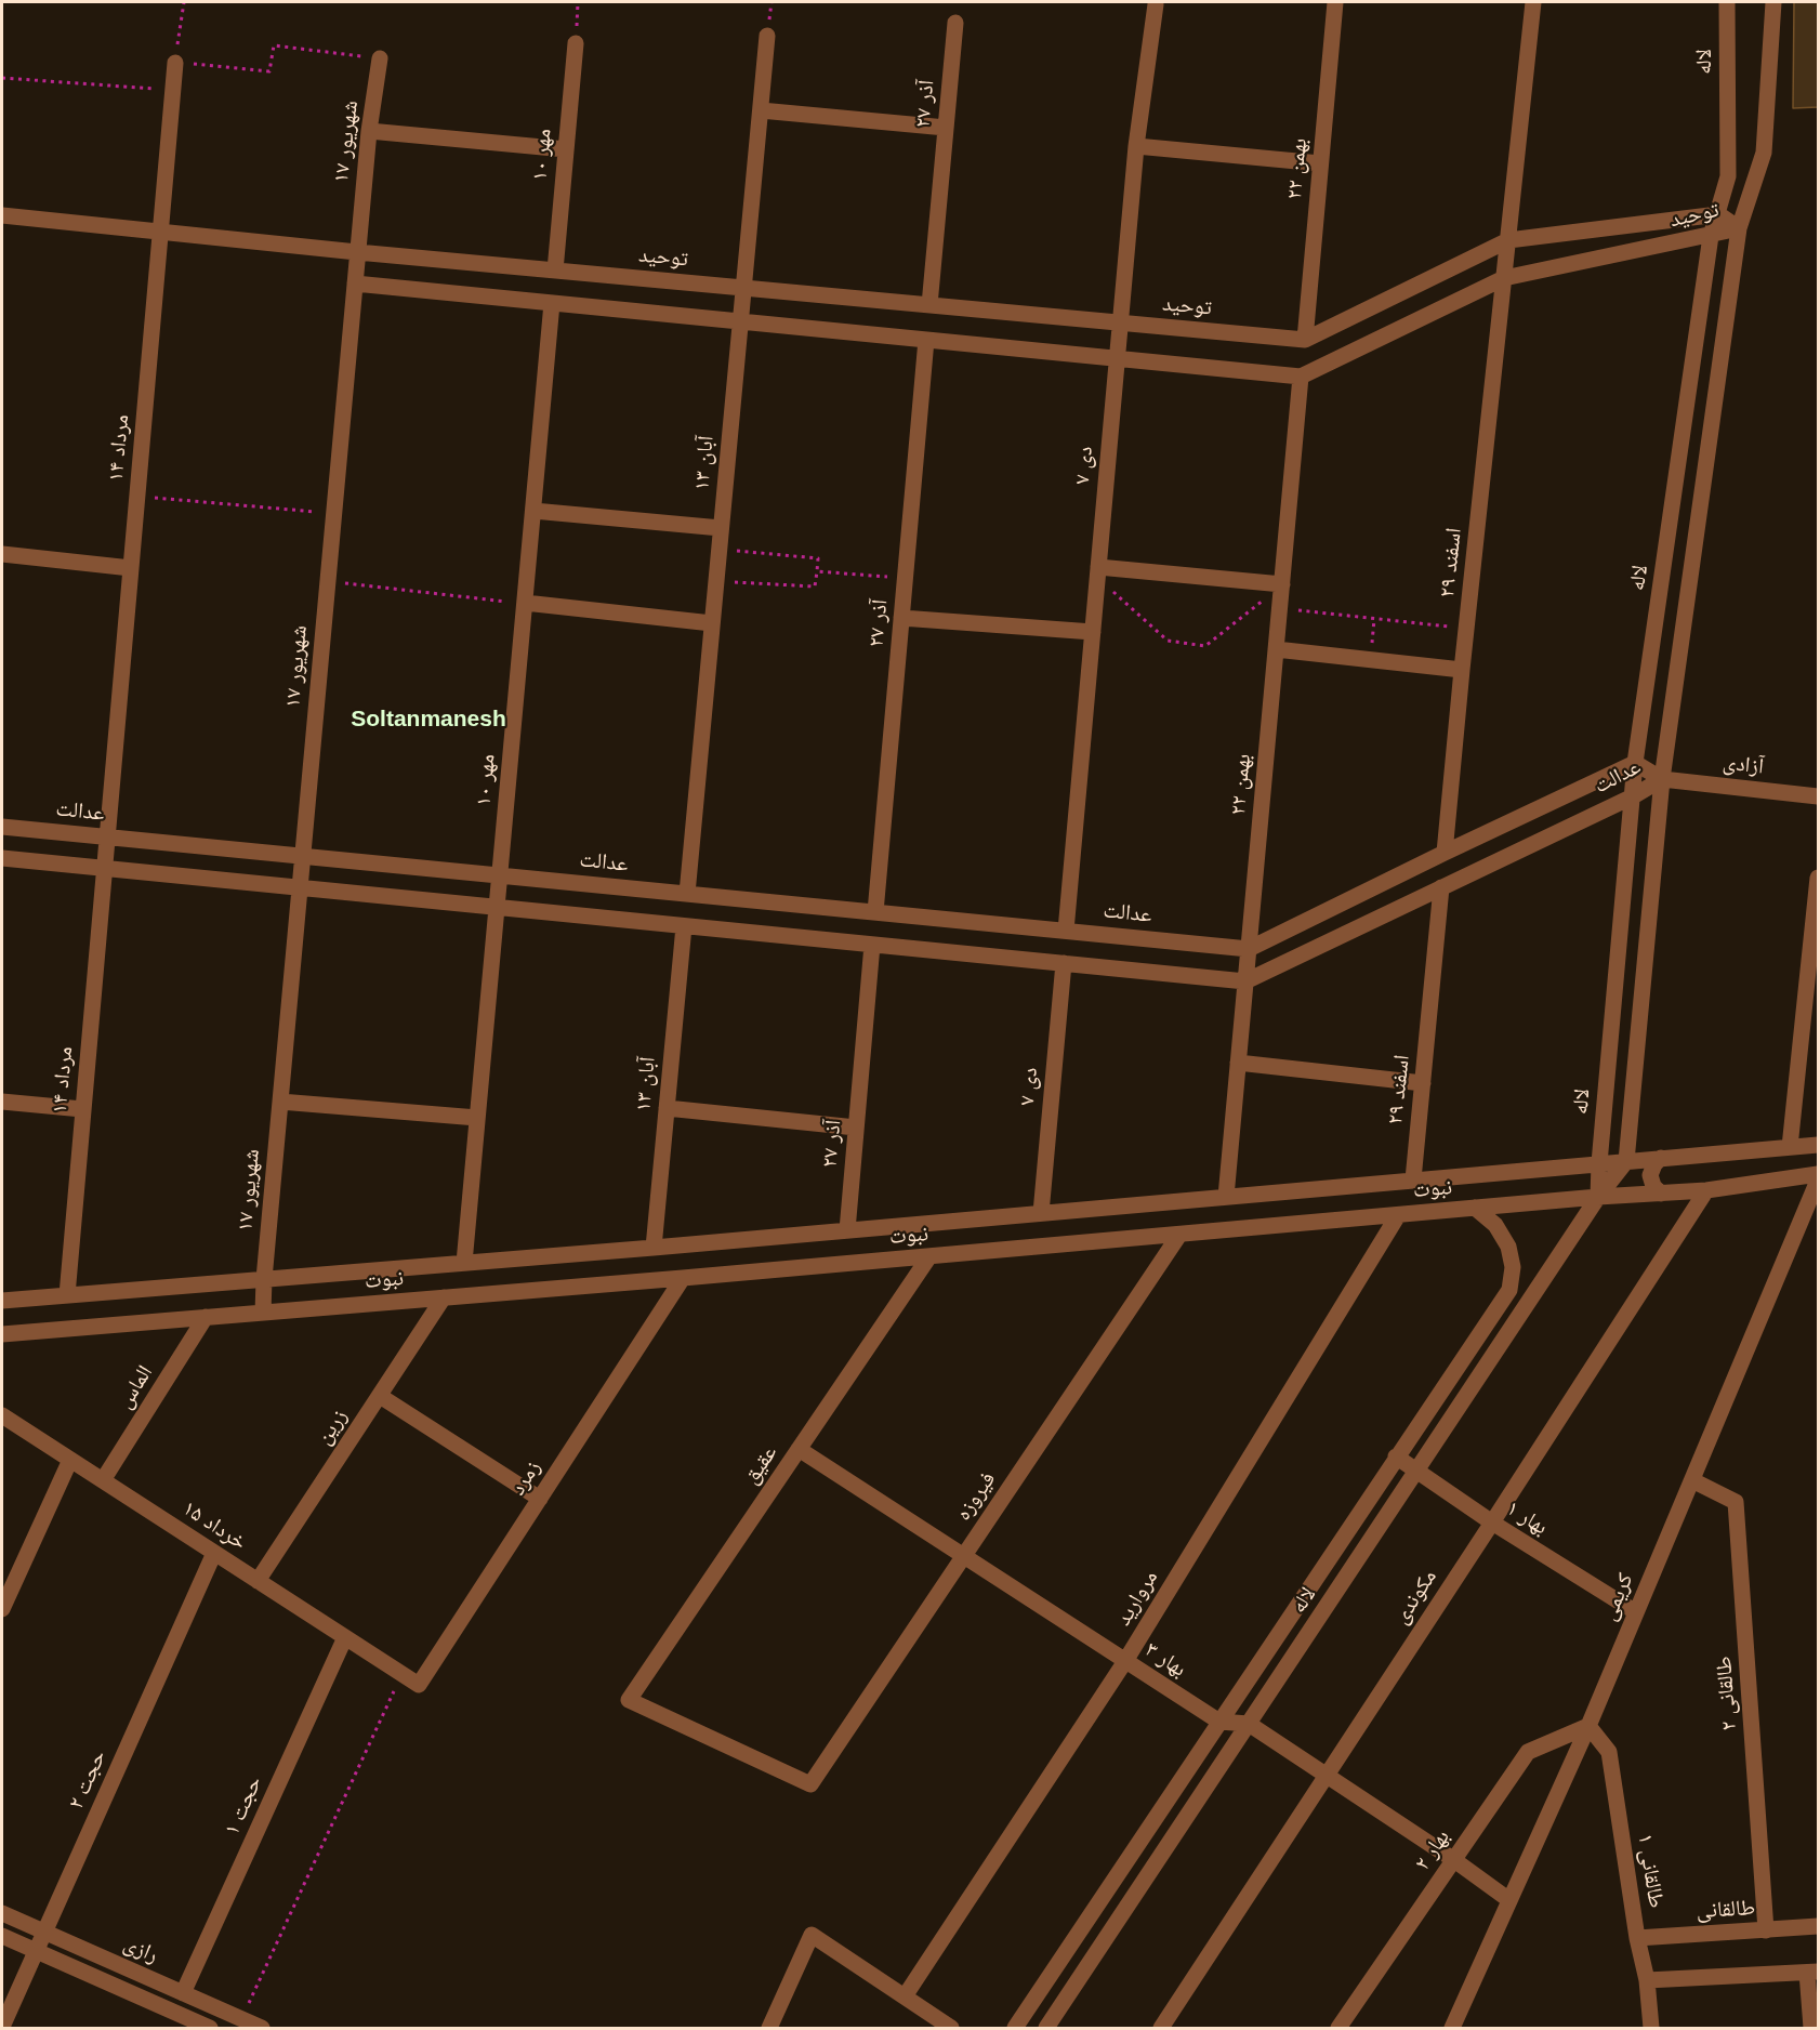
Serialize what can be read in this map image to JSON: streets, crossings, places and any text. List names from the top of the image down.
{
  "streets": {
    "street": [
      "لاله",
      "۲۷ آذر",
      "۱۷ شهریور",
      "۱۰ مهر",
      "۲۲ بهمن",
      "توحید",
      "۱۴ مرداد",
      "۱۳ آبان",
      "۷ دی",
      "۲۹ اسفند",
      "آزادی",
      "عدالت",
      "نبوت",
      "الماس",
      "زرین",
      "عقیق",
      "زمرد",
      "فیروزه",
      "بهار ۱",
      "۱۵ خرداد",
      "مکوندی",
      "کریمی",
      "مروارید",
      "بهار ۳",
      "طالقانی ۲",
      "حجت ۲",
      "حجت ۱",
      "بهار ۲",
      "طالقانی ۱",
      "طالقانی",
      "رازی"
    ]
  },
  "crossings": [
    ["لاله", "توحید"],
    ["لاله", "عدالت"],
    ["لاله", "نبوت"],
    ["لاله", "بهار ۱"],
    ["لاله", "بهار ۳"],
    ["۲۷ آذر", "توحید"],
    ["۲۷ آذر", "عدالت"],
    ["۲۷ آذر", "نبوت"],
    ["۱۷ شهریور", "توحید"],
    ["۱۷ شهریور", "عدالت"],
    ["۱۷ شهریور", "نبوت"],
    ["۱۰ مهر", "توحید"],
    ["۱۰ مهر", "عدالت"],
    ["۱۰ مهر", "نبوت"],
    ["۲۲ بهمن", "توحید"],
    ["۲۲ بهمن", "عدالت"],
    ["۲۲ بهمن", "نبوت"],
    ["توحید", "۱۴ مرداد"],
    ["توحید", "۱۳ آبان"],
    ["توحید", "۷ دی"],
    ["توحید", "۲۹ اسفند"],
    ["۱۴ مرداد", "عدالت"],
    ["۱۴ مرداد", "نبوت"],
    ["۱۳ آبان", "عدالت"],
    ["۱۳ آبان", "نبوت"],
    ["۷ دی", "عدالت"],
    ["۷ دی", "نبوت"],
    ["۲۹ اسفند", "عدالت"],
    ["۲۹ اسفند", "نبوت"],
    ["آزادی", "عدالت"],
    ["نبوت", "الماس"],
    ["نبوت", "زرین"],
    ["نبوت", "عقیق"],
    ["نبوت", "زمرد"],
    ["نبوت", "فیروزه"],
    ["نبوت", "مکوندی"],
    ["نبوت", "مروارید"],
    ["الماس", "۱۵ خرداد"],
    ["زرین", "۱۵ خرداد"],
    ["عقیق", "فیروزه"],
    ["عقیق", "بهار ۳"],
    ["زمرد", "۱۵ خرداد"],
    ["فیروزه", "بهار ۳"],
    ["بهار ۱", "مکوندی"],
    ["بهار ۱", "کریمی"],
    ["۱۵ خرداد", "حجت ۲"],
    ["۱۵ خرداد", "حجت ۱"],
    ["مکوندی", "بهار ۳"],
    ["کریمی", "بهار ۳"],
    ["کریمی", "طالقانی ۲"],
    ["کریمی", "بهار ۲"],
    ["کریمی", "طالقانی ۱"],
    ["مروارید", "بهار ۳"],
    ["بهار ۳", "بهار ۲"],
    ["طالقانی ۲", "طالقانی"],
    ["حجت ۲", "رازی"],
    ["حجت ۱", "رازی"],
    ["بهار ۲", "طالقانی ۱"],
    ["طالقانی ۱", "طالقانی"]
  ],
  "districts": ["Soltanmanesh"]
}
